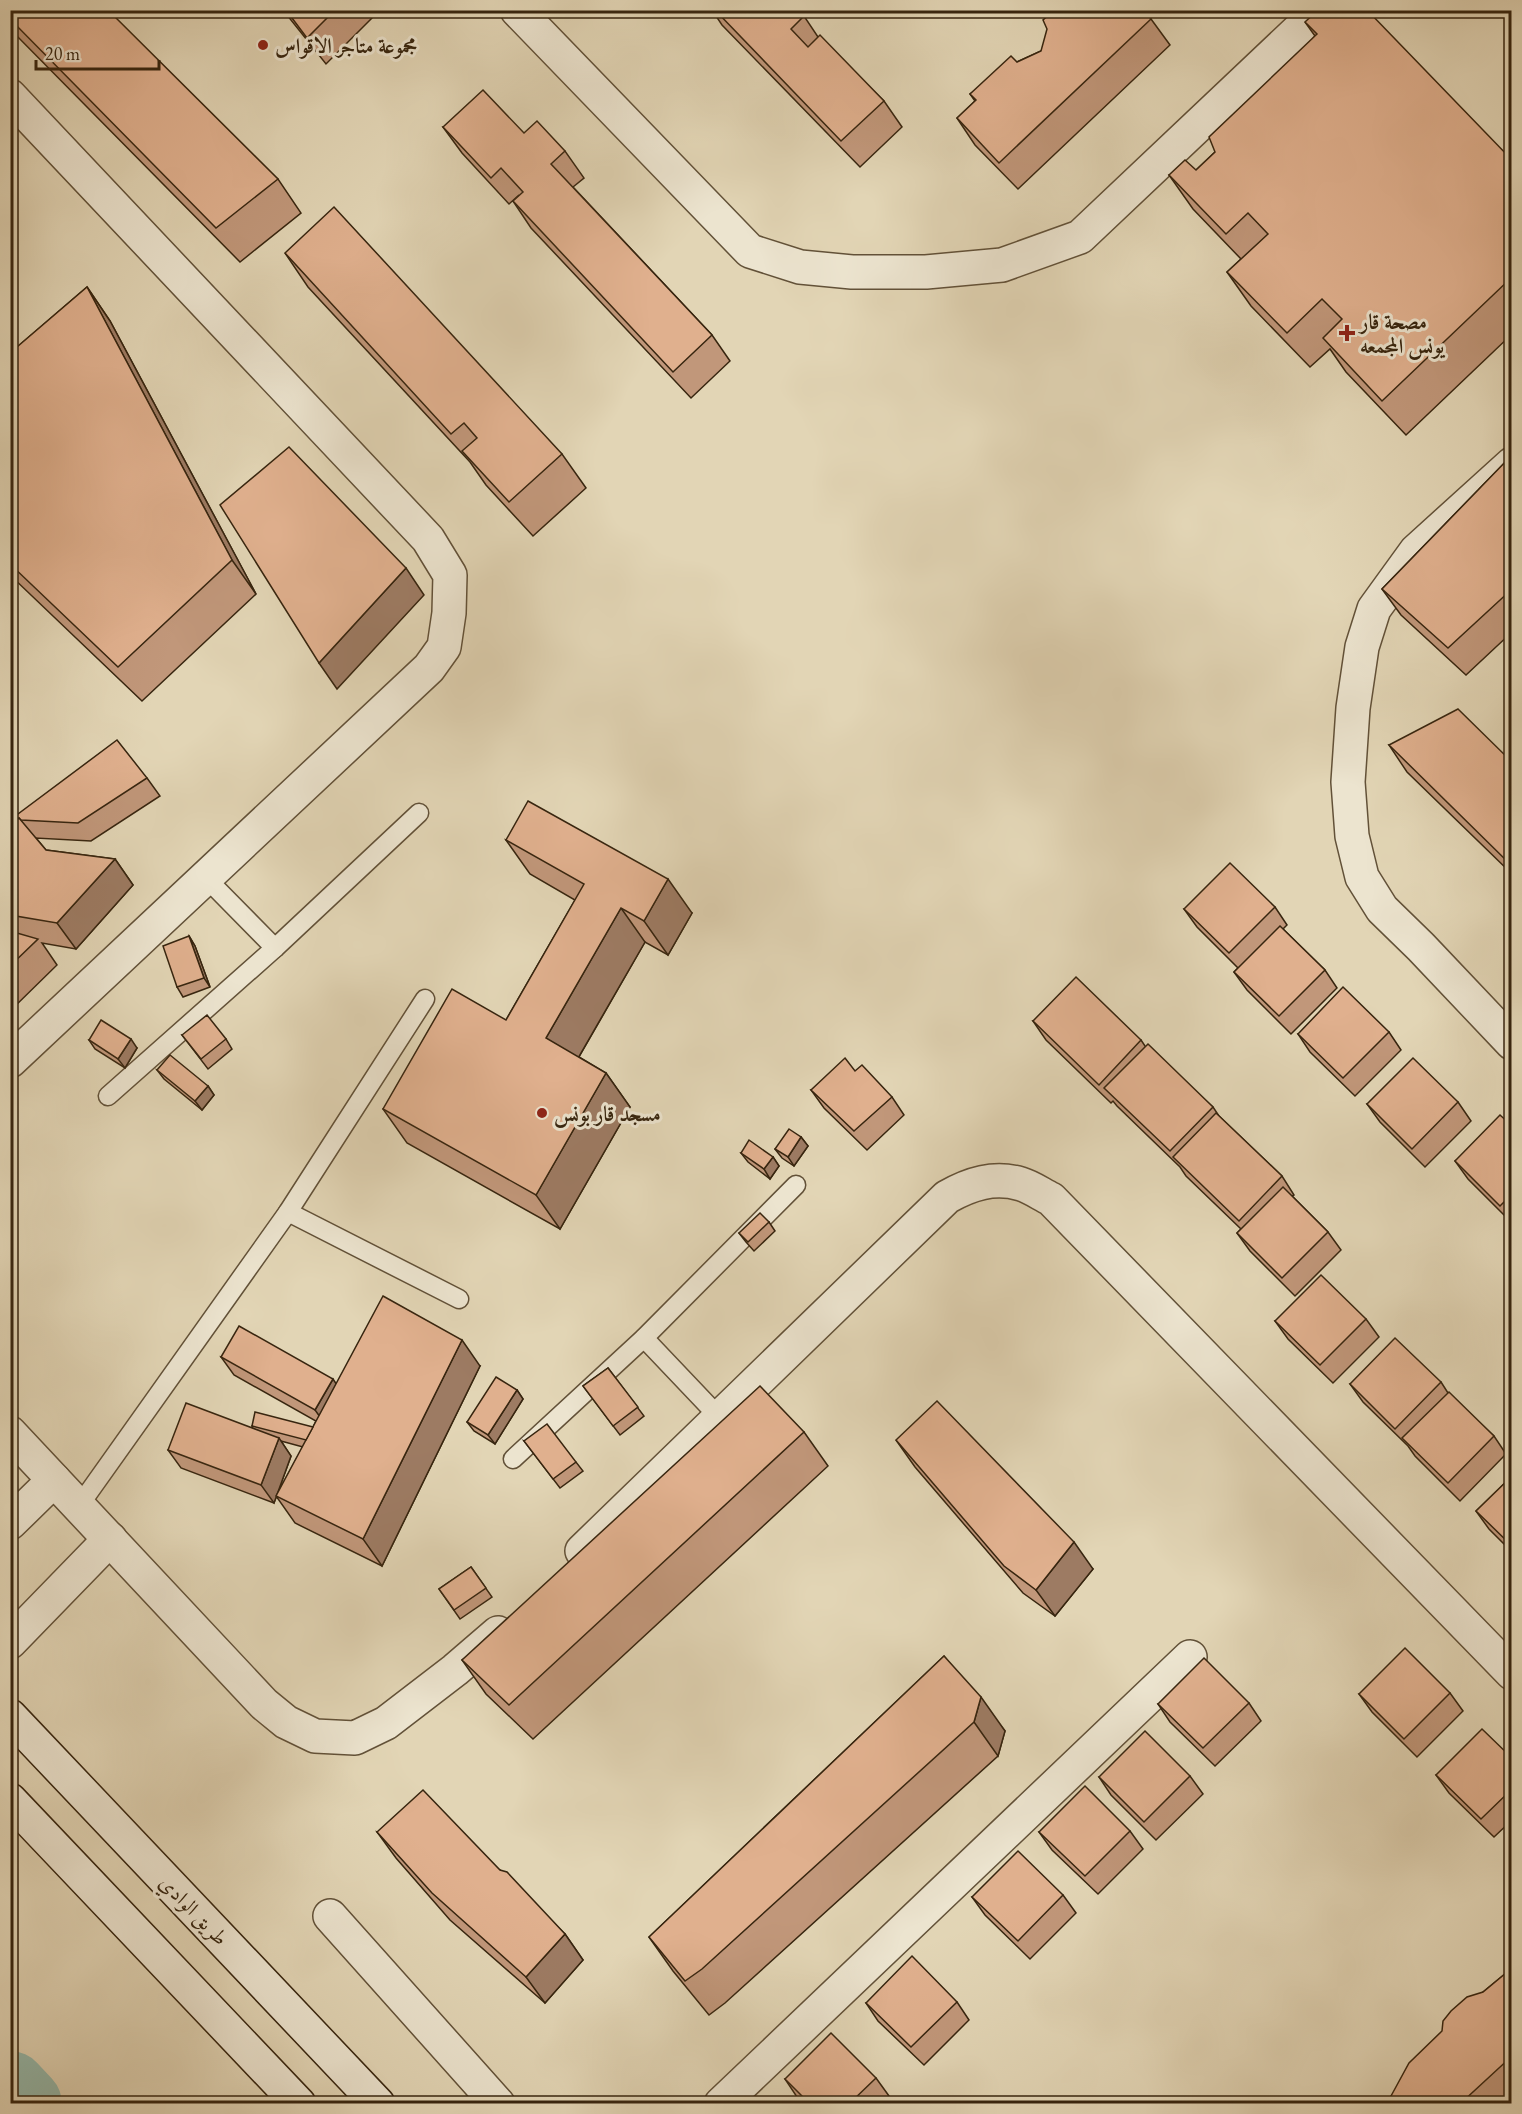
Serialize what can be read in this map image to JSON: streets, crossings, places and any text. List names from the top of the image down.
{
  "streets": {
    "street": ["طريق الوادي"]
  },
  "places": {
    "other": ["مجموعة متاجر الاقواس", "مسجد قار بونس"],
    "health": ["مصحة قار يونس المجمعه"]
  },
  "scale_bar": "20 m"
}
